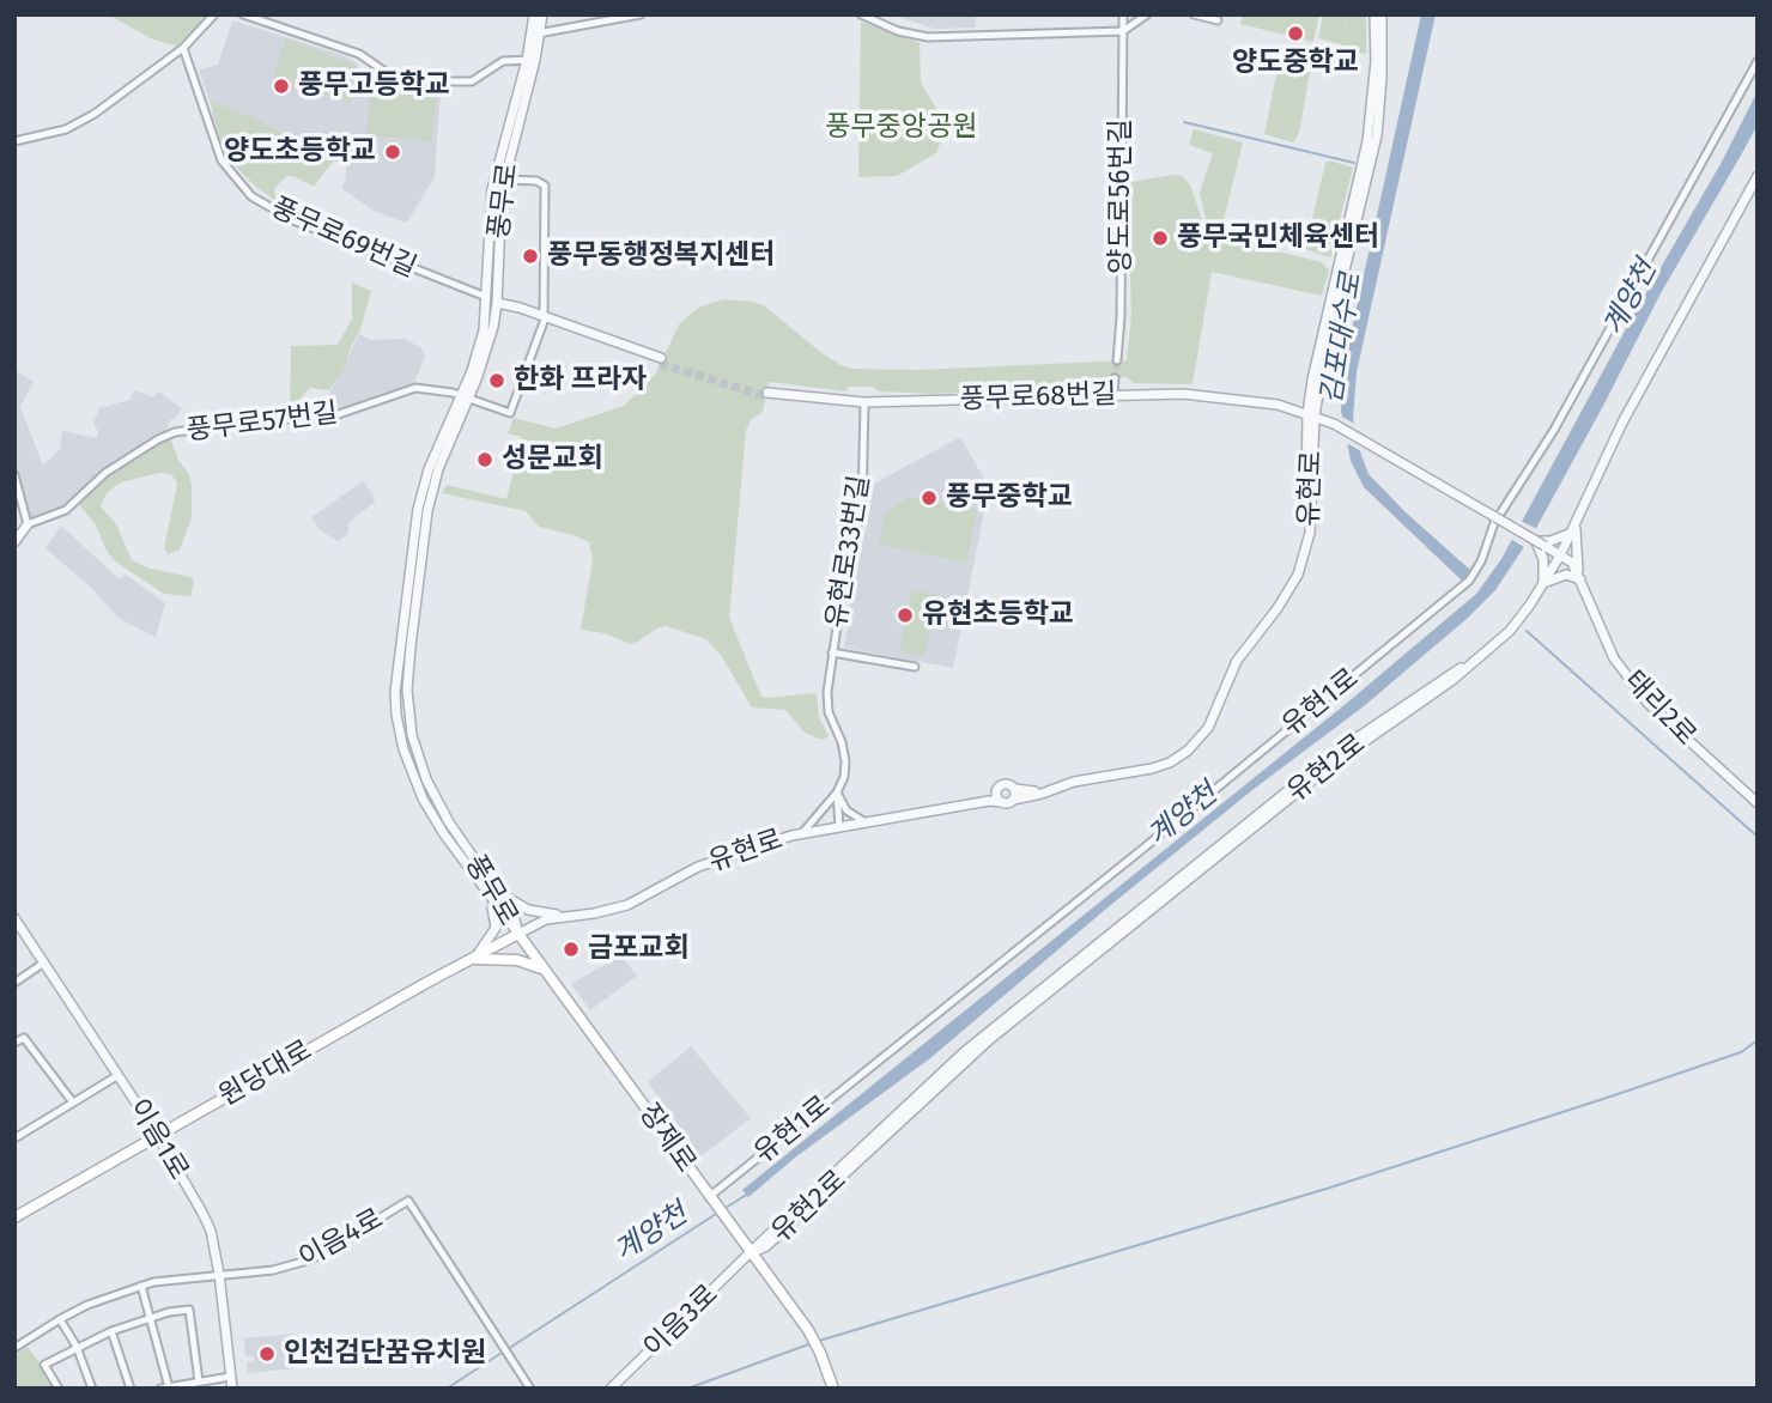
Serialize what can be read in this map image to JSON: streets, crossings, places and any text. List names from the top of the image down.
{
  "streets": {
    "main road": ["원당대로", "장제로"],
    "street": [
      "양도로56번길",
      "풍무로",
      "풍무로69번길",
      "풍무로68번길",
      "풍무로57번길",
      "유현로",
      "유현로33번길",
      "유현1로",
      "태리2로",
      "유현2로",
      "이음1로",
      "이음4로",
      "이음3로"
    ]
  },
  "crossings": [
    ["풍무로", "풍무로69번길"],
    ["풍무로", "풍무로57번길"],
    ["풍무로", "유현로"],
    ["풍무로", "원당대로"],
    ["풍무로", "장제로"],
    ["풍무로68번길", "유현로"],
    ["풍무로68번길", "유현로33번길"],
    ["풍무로68번길", "태리2로"],
    ["풍무로68번길", "유현2로"],
    ["유현로", "유현로33번길"],
    ["유현로", "원당대로"],
    ["유현로", "장제로"],
    ["유현1로", "장제로"],
    ["태리2로", "유현2로"],
    ["유현2로", "장제로"],
    ["유현2로", "이음3로"],
    ["원당대로", "장제로"],
    ["원당대로", "이음1로"],
    ["장제로", "이음3로"],
    ["이음1로", "이음4로"]
  ],
  "water": ["계양천", "김포대수로"],
  "parks": ["풍무중앙공원"],
  "places": [
    "양도중학교",
    "풍무고등학교",
    "양도초등학교",
    "풍무국민체육센터",
    "풍무동행정복지센터",
    "한화 프라자",
    "성문교회",
    "풍무중학교",
    "유현초등학교",
    "금포교회",
    "인천검단꿈유치원"
  ]
}
